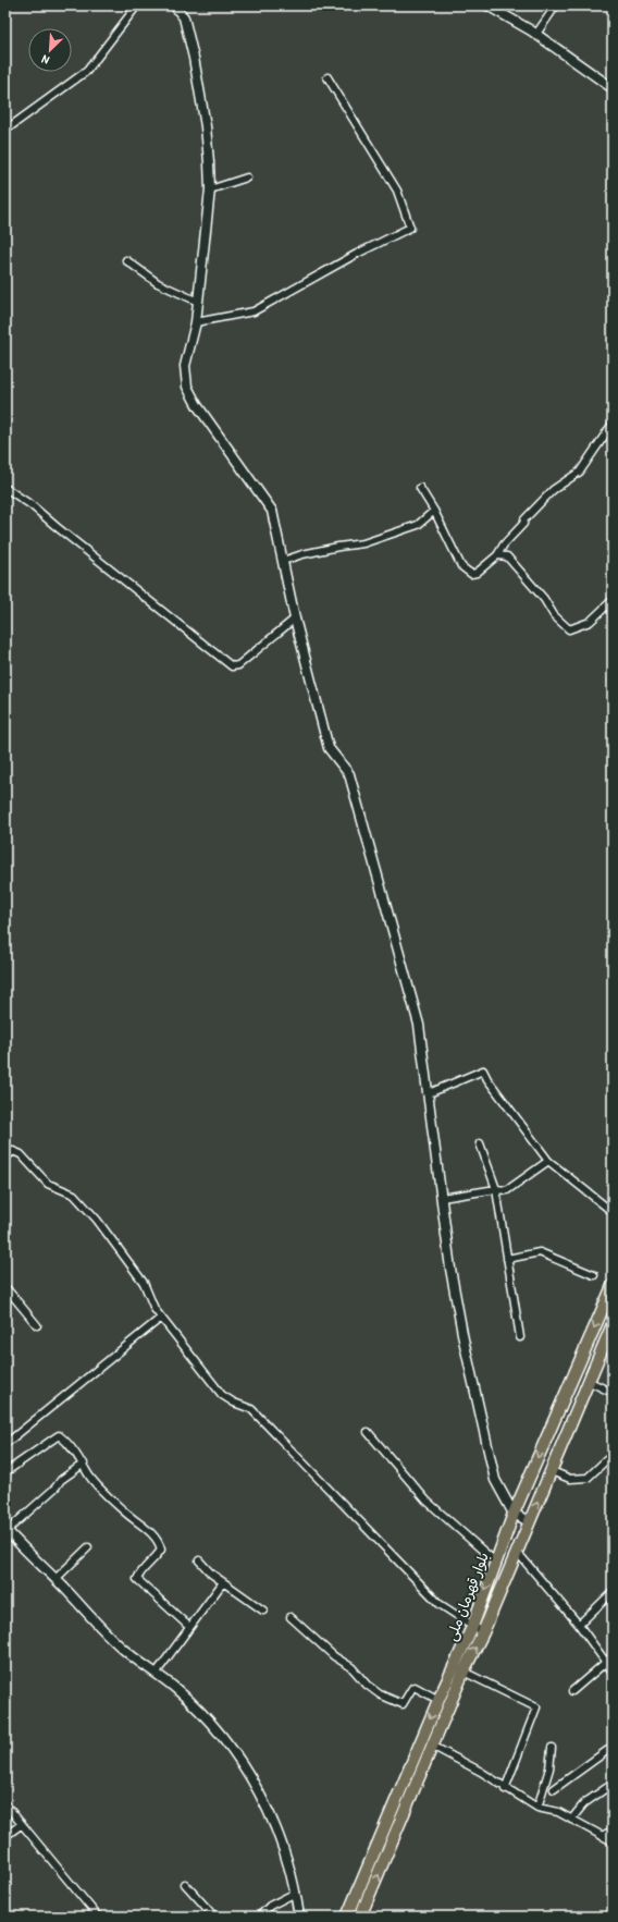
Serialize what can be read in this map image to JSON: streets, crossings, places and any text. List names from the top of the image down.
{
  "streets": {
    "highway": ["بلوار قهرمان ملی"]
  },
  "north": "bottom left"
}
